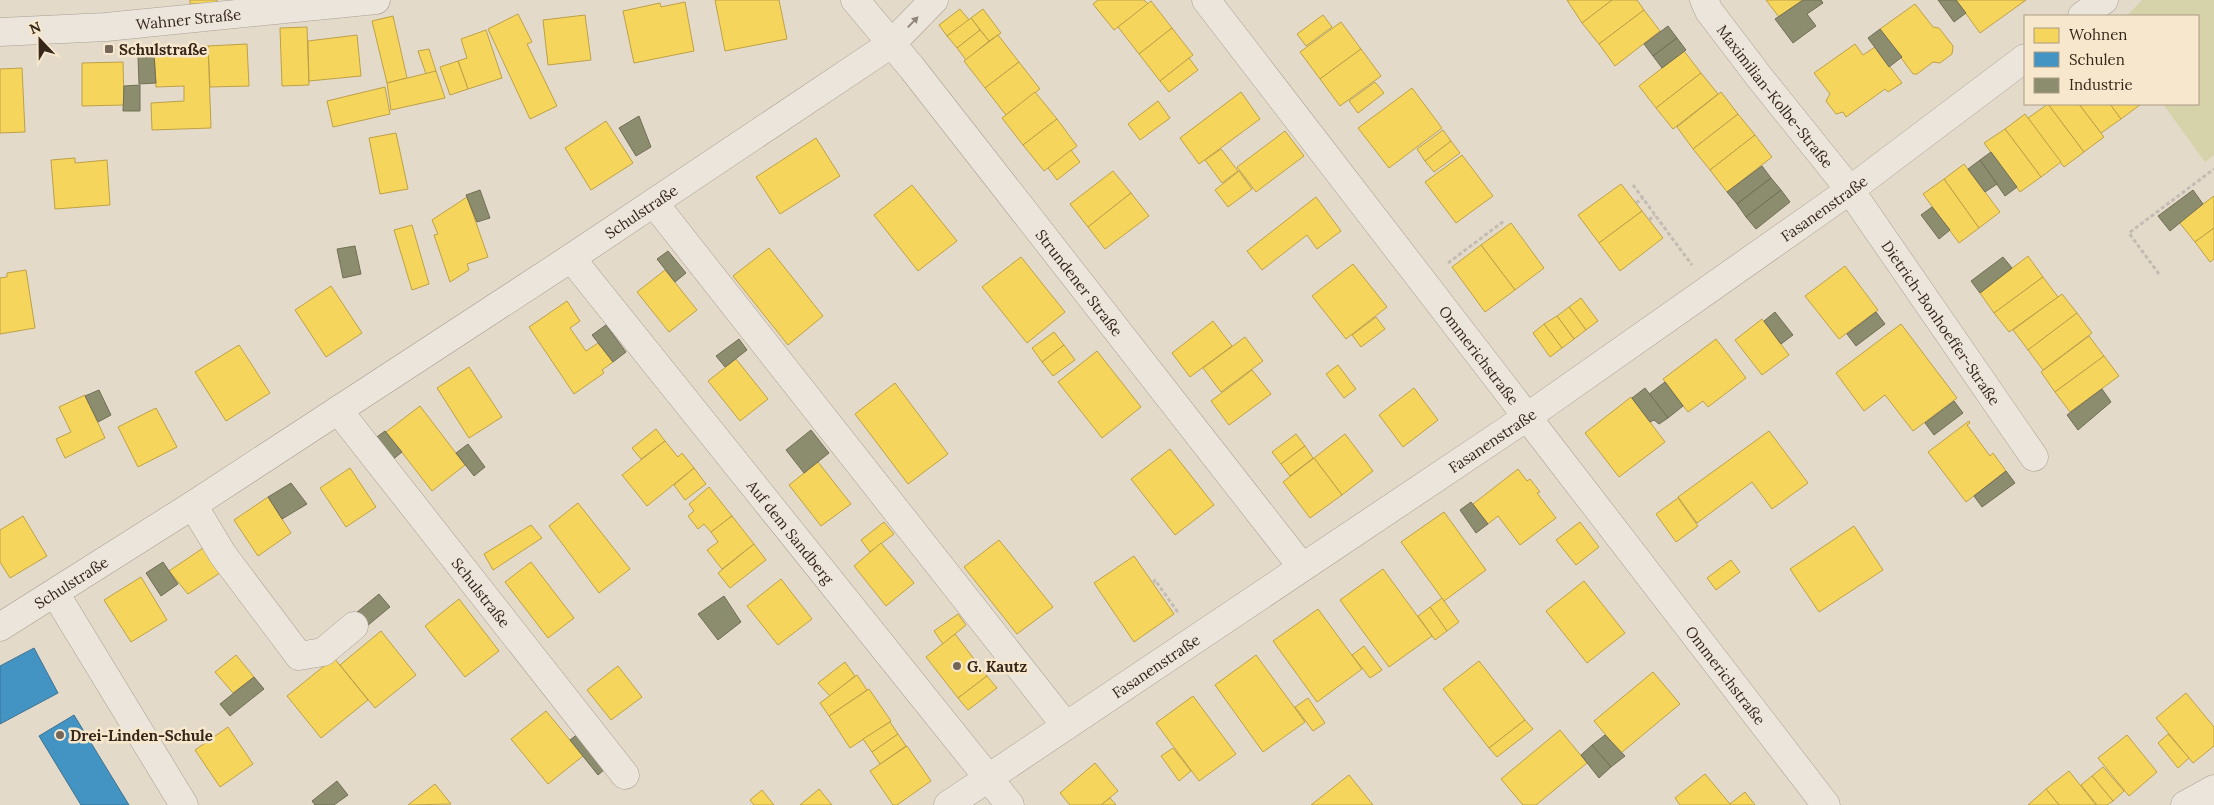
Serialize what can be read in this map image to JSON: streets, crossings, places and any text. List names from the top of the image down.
{
  "streets": {
    "street": [
      "Wahner Straße",
      "Maximilian-Kolbe-Straße",
      "Fasanenstraße",
      "Schulstraße",
      "Strundener Straße",
      "Dietrich-Bonhoeffer-Straße",
      "Ommerichstraße",
      "Auf dem Sandberg"
    ]
  },
  "crossings": [
    ["Maximilian-Kolbe-Straße", "Fasanenstraße"],
    ["Maximilian-Kolbe-Straße", "Dietrich-Bonhoeffer-Straße"],
    ["Fasanenstraße", "Strundener Straße"],
    ["Fasanenstraße", "Dietrich-Bonhoeffer-Straße"],
    ["Fasanenstraße", "Ommerichstraße"],
    ["Fasanenstraße", "Auf dem Sandberg"],
    ["Schulstraße", "Strundener Straße"],
    ["Schulstraße", "Auf dem Sandberg"]
  ],
  "places": {
    "transit": ["Schulstraße"],
    "other": ["G. Kautz", "Drei-Linden-Schule"]
  },
  "legend": ["Wohnen", "Schulen", "Industrie"],
  "north": "top"
}
